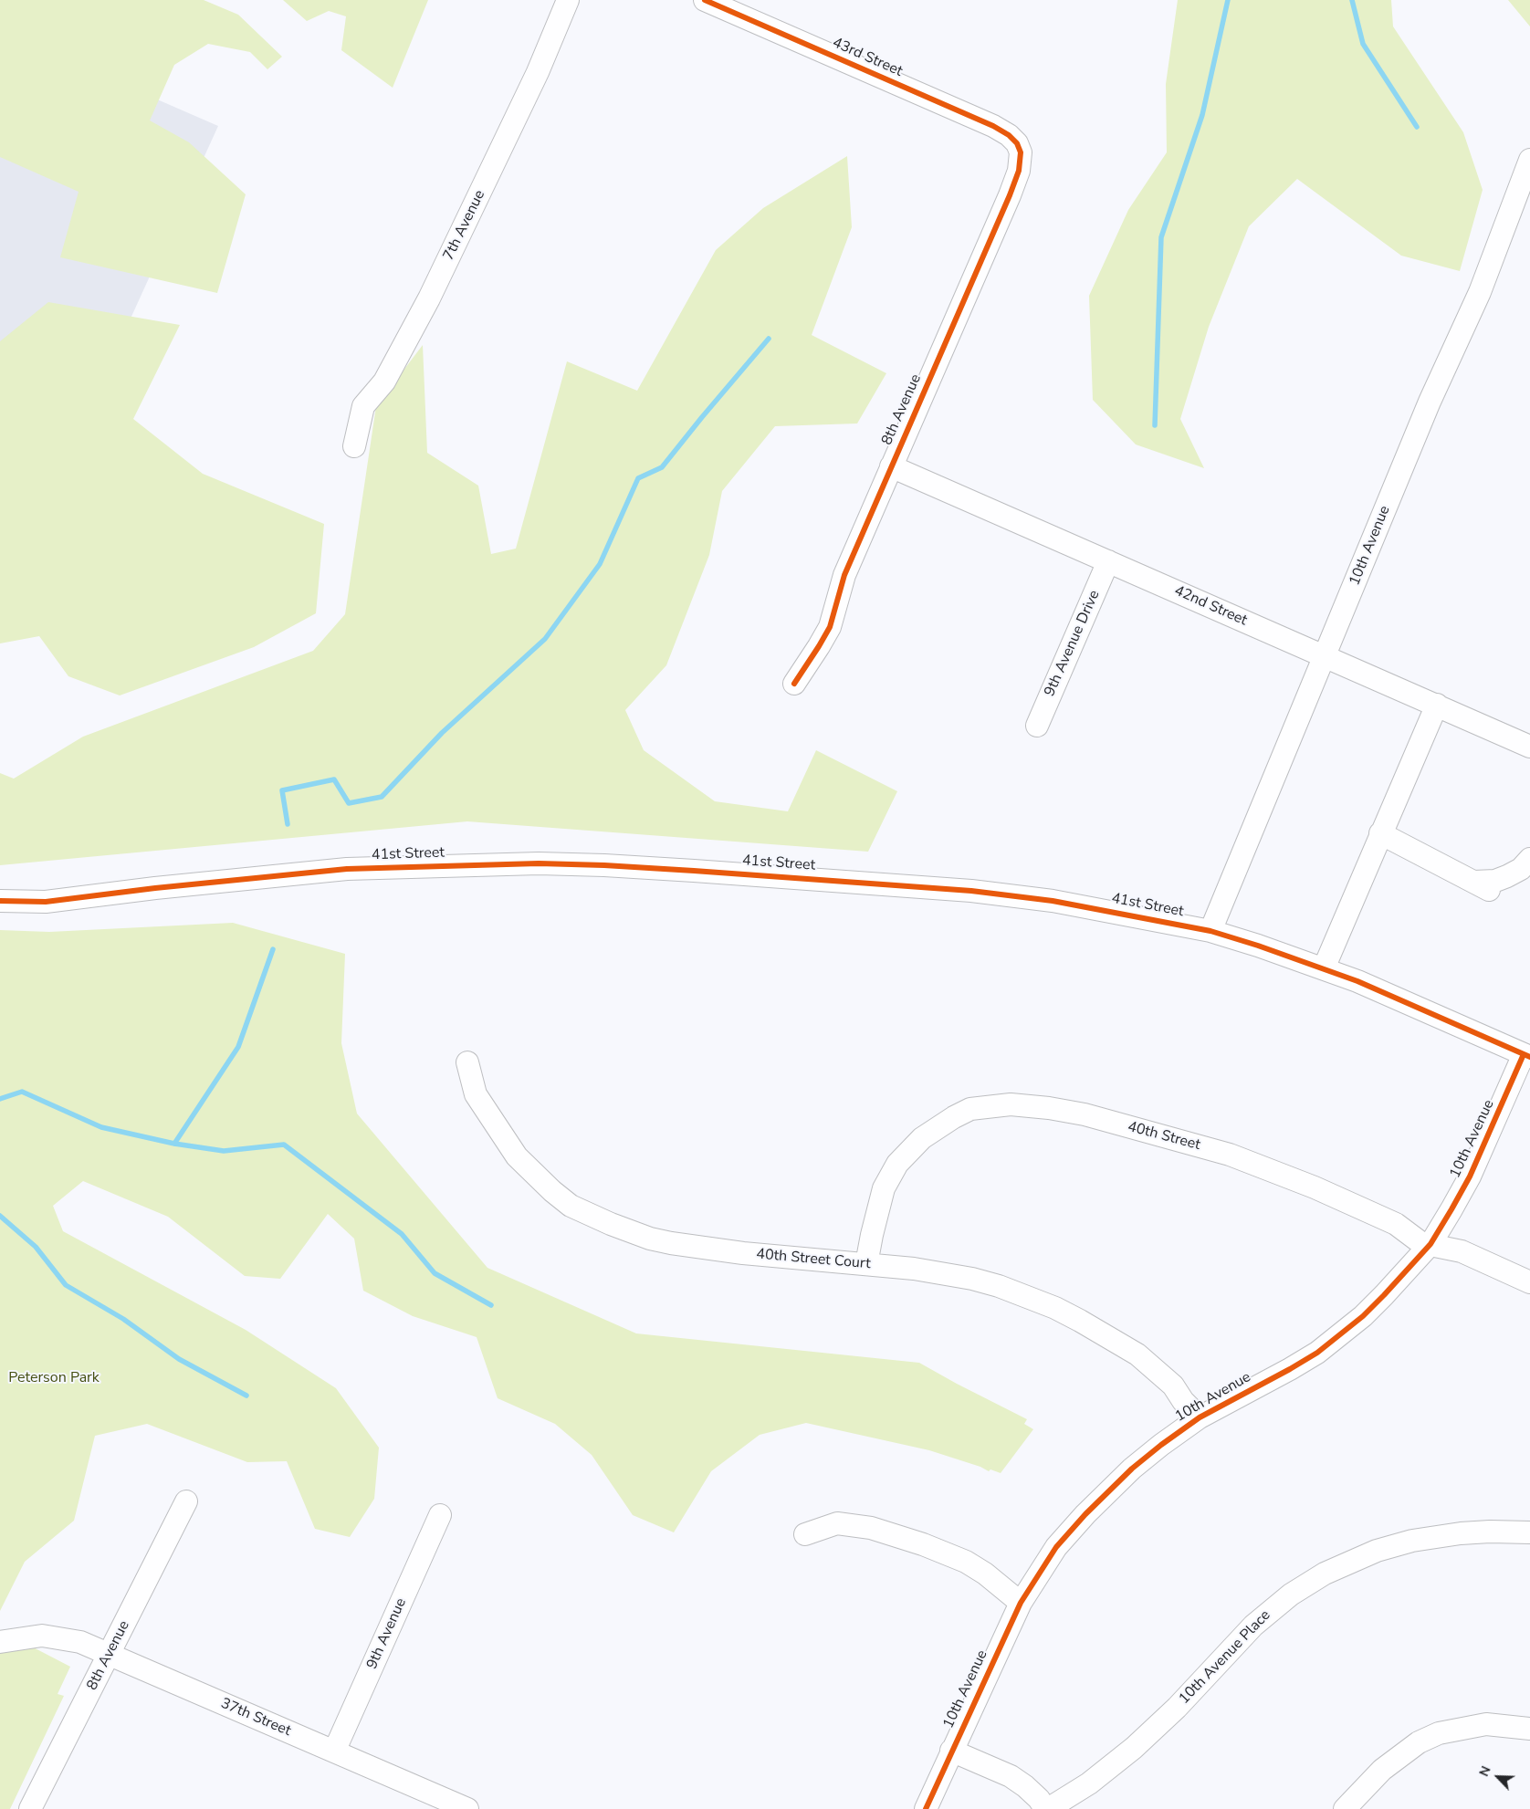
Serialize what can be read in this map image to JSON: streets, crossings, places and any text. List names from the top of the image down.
{
  "streets": {
    "street": [
      "43rd Street",
      "7th Avenue",
      "8th Avenue",
      "10th Avenue",
      "42nd Street",
      "9th Avenue Drive",
      "41st Street",
      "40th Street",
      "40th Street Court",
      "9th Avenue",
      "10th Avenue Place",
      "37th Street"
    ]
  },
  "crossings": [
    ["43rd Street", "8th Avenue"],
    ["8th Avenue", "42nd Street"],
    ["8th Avenue", "37th Street"],
    ["10th Avenue", "42nd Street"],
    ["10th Avenue", "41st Street"],
    ["10th Avenue", "40th Street"],
    ["10th Avenue", "40th Street Court"],
    ["42nd Street", "9th Avenue Drive"],
    ["40th Street", "40th Street Court"],
    ["9th Avenue", "37th Street"]
  ],
  "parks": ["Peterson Park"],
  "north": "top left"
}
